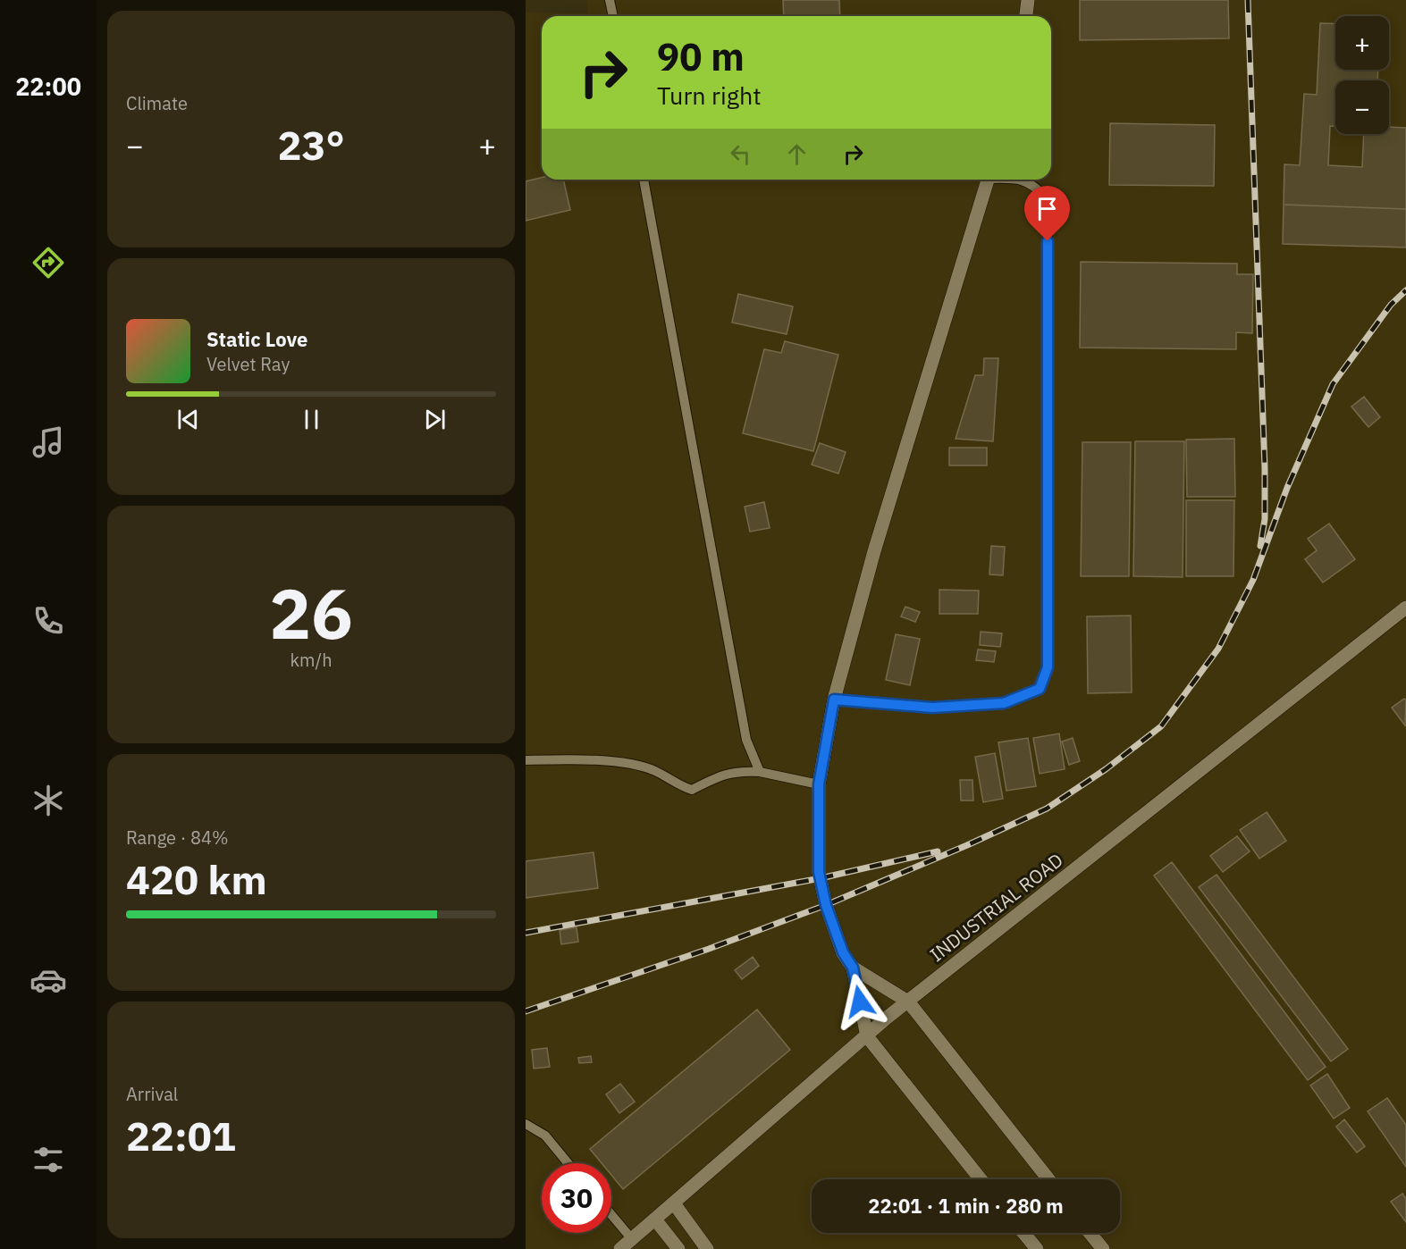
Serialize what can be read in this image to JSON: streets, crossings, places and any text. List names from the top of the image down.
{
  "streets": {
    "street": ["INDUSTRIAL ROAD"]
  },
  "page": {
    "tabs": "22:00",
    "tile": [
      "Climate",
      ["26", "km/h"],
      ["Range · 84%", "420 km"],
      ["Arrival", "22:01"]
    ],
    "map_buttons": ["+", "−"],
    "turn": ["90 m", "Turn right"],
    "heat": ["−", "23°", "+"],
    "song": ["Static Love", "Velvet Ray"],
    "limit": "30",
    "trip": "22:01 · 1 min · 280 m"
  }
}
